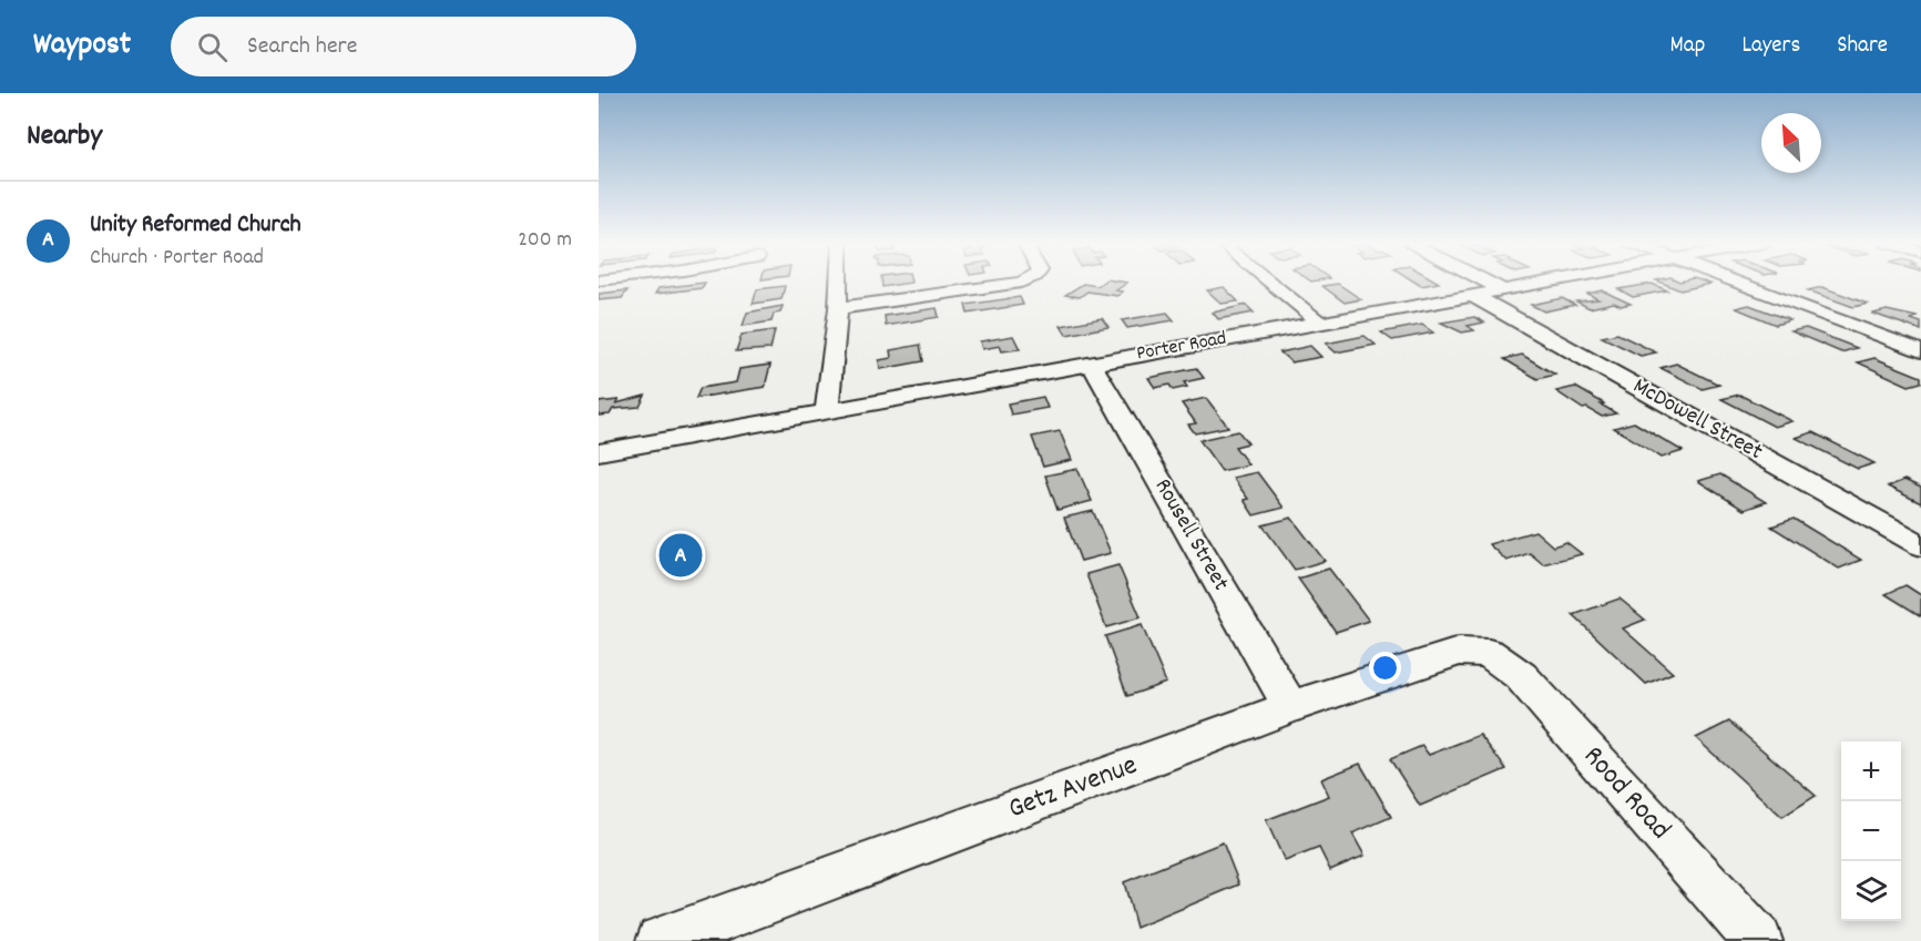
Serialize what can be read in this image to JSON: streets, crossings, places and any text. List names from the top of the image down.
{
  "streets": {
    "street": [
      "Porter Road",
      "McDowell Street",
      "Rousell Street",
      "Getz Avenue",
      "Rood Road"
    ]
  },
  "crossings": [
    ["Porter Road", "McDowell Street"],
    ["Porter Road", "Rousell Street"],
    ["Rousell Street", "Getz Avenue"],
    ["Getz Avenue", "Rood Road"]
  ],
  "north": "top left",
  "page": {
    "header": "Waypost",
    "search": "Search here",
    "nav": ["Map", "Layers", "Share"],
    "heading": "Nearby",
    "list": [
      {
        "mark": "A",
        "name": "Unity Reformed Church",
        "note": "Church · Porter Road",
        "value": "200 m"
      }
    ],
    "pins": "A",
    "map_buttons": ["+", "−"]
  }
}
